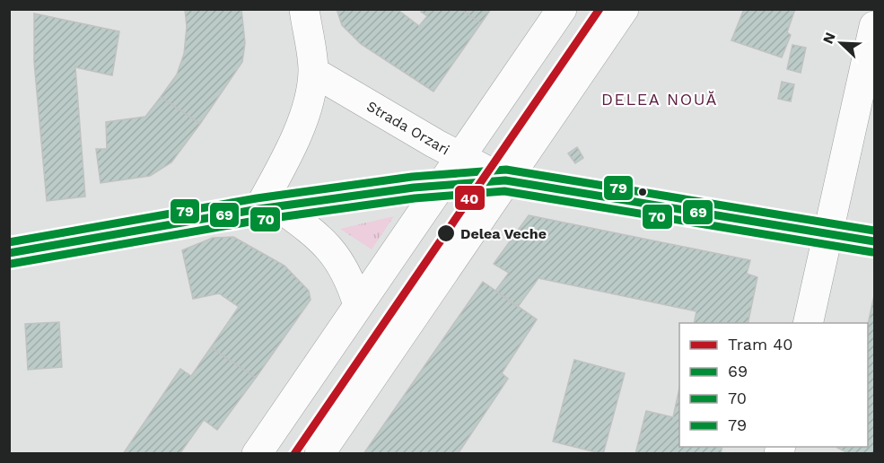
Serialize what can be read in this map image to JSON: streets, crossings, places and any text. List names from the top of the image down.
{
  "streets": {
    "street": ["Strada Orzari"]
  },
  "districts": ["DELEA NOUĂ"],
  "places": ["Delea Veche"],
  "lines": [
    "tram line 40",
    "transit line 79",
    "transit line 69",
    "transit line 70"
  ],
  "legend": [
    "Tram 40",
    "69",
    "70",
    "79"
  ],
  "north": "top left"
}
